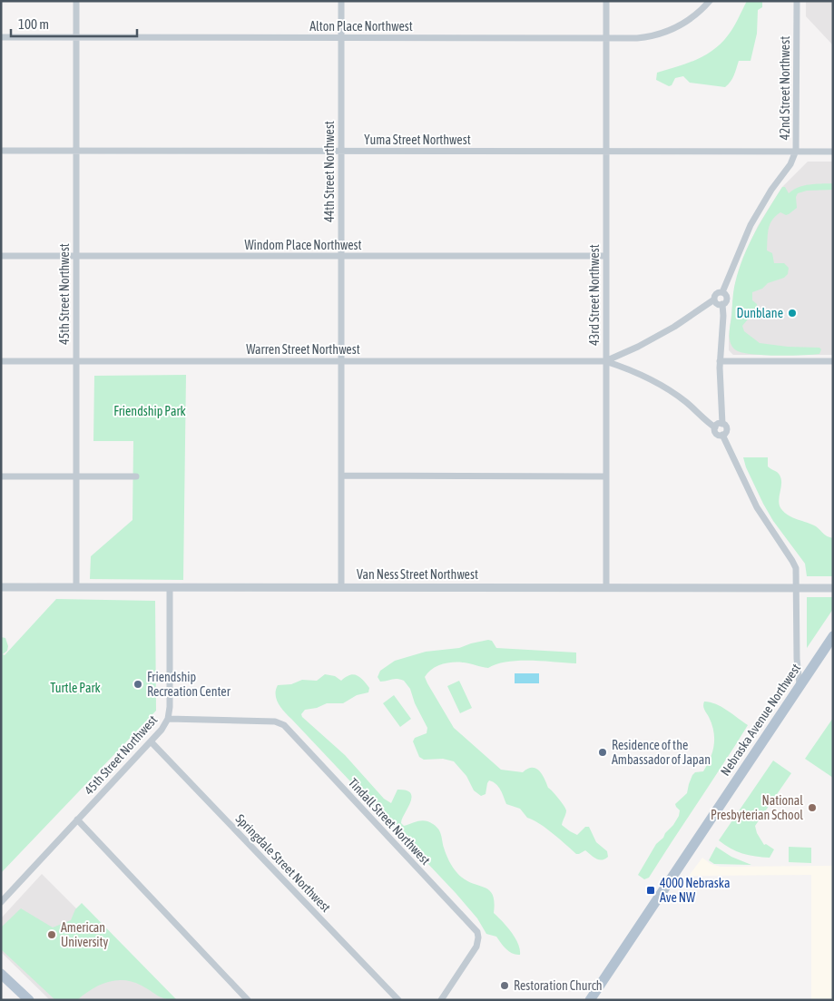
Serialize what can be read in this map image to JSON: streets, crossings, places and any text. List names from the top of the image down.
{
  "streets": {
    "main road": ["Nebraska Avenue Northwest"],
    "street": [
      "Alton Place Northwest",
      "42nd Street Northwest",
      "Yuma Street Northwest",
      "44th Street Northwest",
      "Windom Place Northwest",
      "45th Street Northwest",
      "43rd Street Northwest",
      "Warren Street Northwest",
      "Van Ness Street Northwest",
      "Tindall Street Northwest",
      "Springdale Street Northwest"
    ]
  },
  "crossings": [
    ["Alton Place Northwest", "44th Street Northwest"],
    ["Alton Place Northwest", "45th Street Northwest"],
    ["Alton Place Northwest", "43rd Street Northwest"],
    ["42nd Street Northwest", "Yuma Street Northwest"],
    ["42nd Street Northwest", "Warren Street Northwest"],
    ["42nd Street Northwest", "Van Ness Street Northwest"],
    ["42nd Street Northwest", "Nebraska Avenue Northwest"],
    ["Yuma Street Northwest", "44th Street Northwest"],
    ["Yuma Street Northwest", "45th Street Northwest"],
    ["Yuma Street Northwest", "43rd Street Northwest"],
    ["44th Street Northwest", "Windom Place Northwest"],
    ["44th Street Northwest", "Warren Street Northwest"],
    ["44th Street Northwest", "Van Ness Street Northwest"],
    ["Windom Place Northwest", "45th Street Northwest"],
    ["Windom Place Northwest", "43rd Street Northwest"],
    ["45th Street Northwest", "Warren Street Northwest"],
    ["45th Street Northwest", "Van Ness Street Northwest"],
    ["45th Street Northwest", "Tindall Street Northwest"],
    ["45th Street Northwest", "Springdale Street Northwest"],
    ["43rd Street Northwest", "Warren Street Northwest"],
    ["43rd Street Northwest", "Van Ness Street Northwest"]
  ],
  "parks": ["Friendship Park", "Turtle Park"],
  "places": {
    "other": [
      "Dunblane",
      "Friendship Recreation Center",
      "Residence of the Ambassador of Japan",
      "National Presbyterian School",
      "American University",
      "Restoration Church"
    ],
    "transit": ["4000 Nebraska Ave NW"]
  },
  "scale_bar": "100 m"
}
